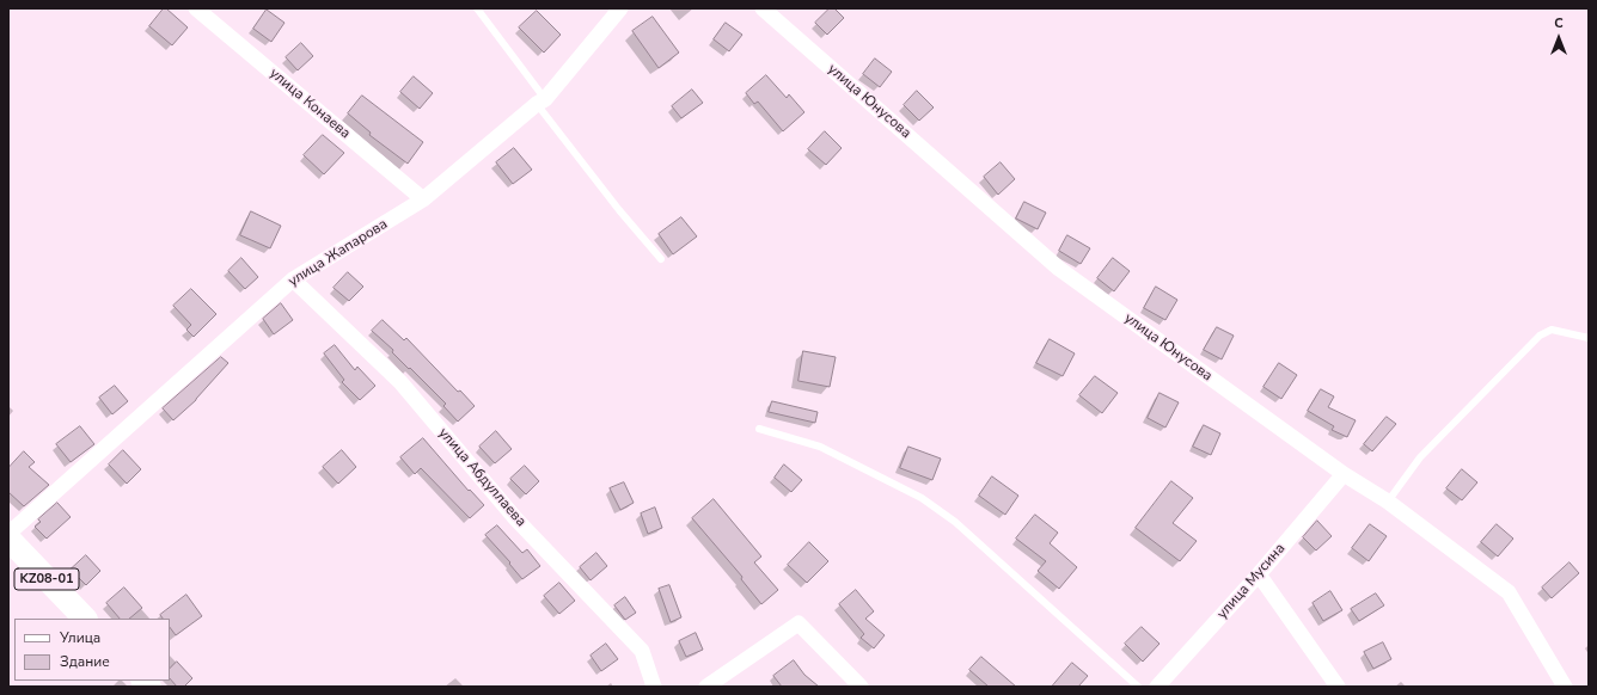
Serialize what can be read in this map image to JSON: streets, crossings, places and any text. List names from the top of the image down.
{
  "streets": {
    "main road": ["KZ08-01"],
    "street": [
      "улица Юнусова",
      "улица Конаева",
      "улица Жапарова",
      "улица Абдуллаева",
      "улица Мусина"
    ]
  },
  "crossings": [
    ["улица Юнусова", "улица Мусина"],
    ["улица Конаева", "улица Жапарова"],
    ["улица Жапарова", "улица Абдуллаева"]
  ],
  "legend": ["Улица", "Здание"],
  "north": "top"
}
